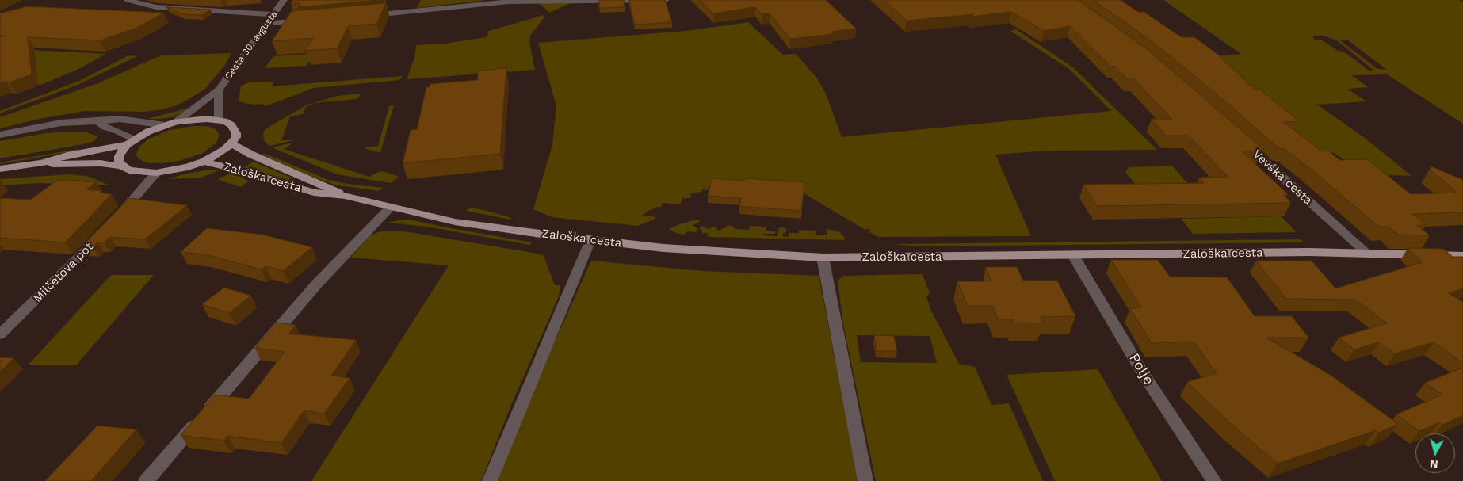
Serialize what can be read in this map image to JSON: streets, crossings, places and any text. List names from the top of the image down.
{
  "streets": {
    "main road": ["Zaloška cesta"],
    "street": [
      "Cesta 30. avgusta",
      "Vevška cesta",
      "Milčetova pot",
      "Polje"
    ]
  },
  "crossings": [
    ["Zaloška cesta", "Vevška cesta"],
    ["Zaloška cesta", "Polje"]
  ],
  "north": "bottom"
}
